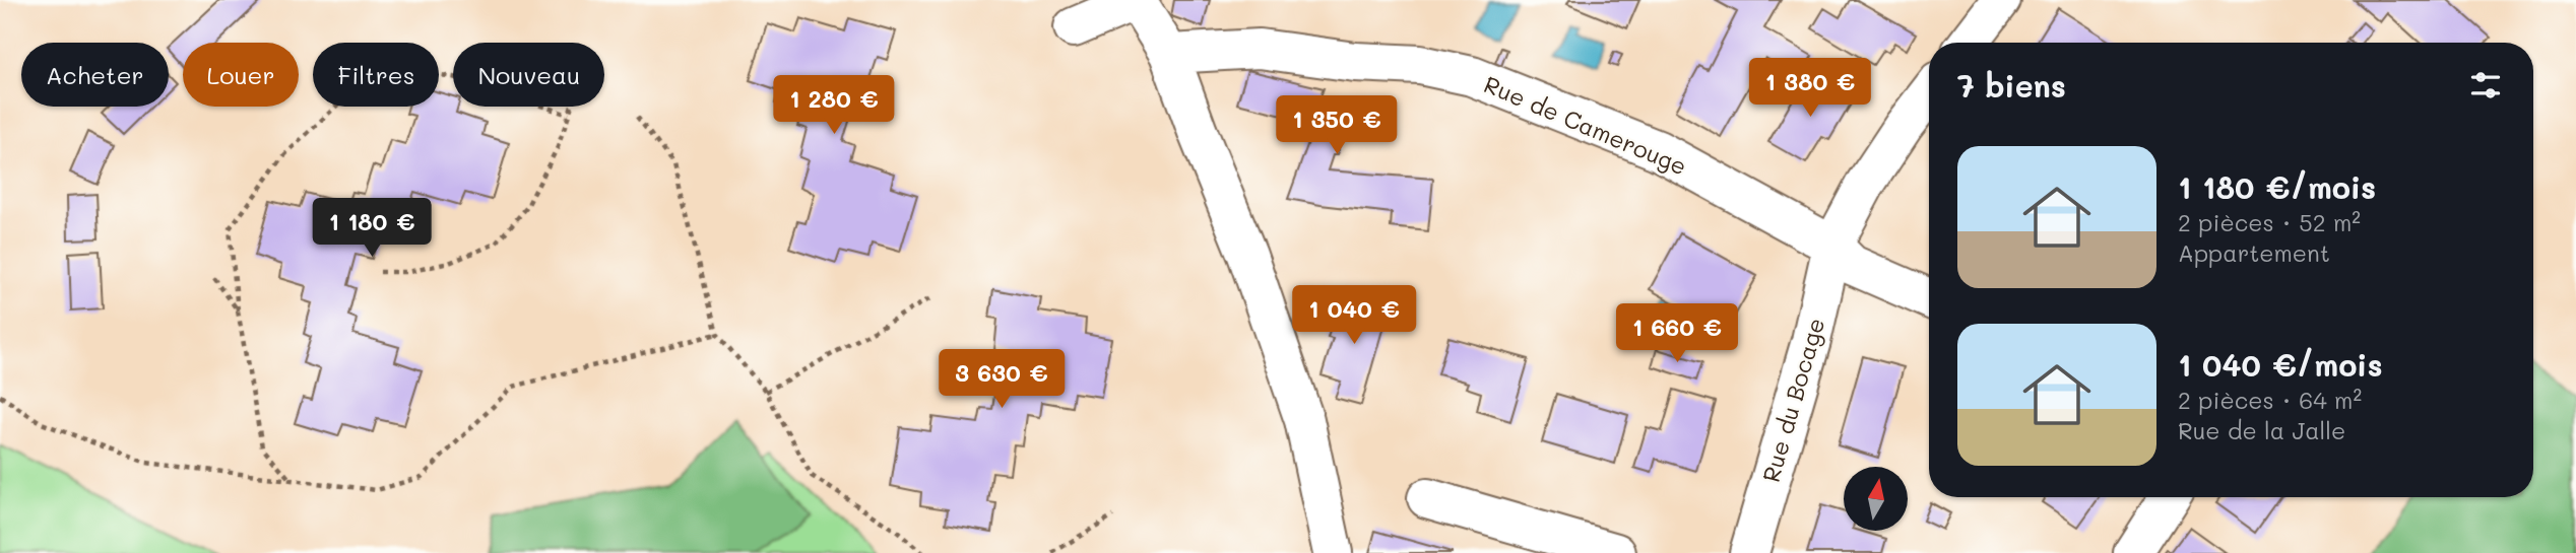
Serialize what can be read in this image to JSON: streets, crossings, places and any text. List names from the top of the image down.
{
  "streets": {
    "street": ["Rue de Camerouge", "Rue du Bocage"]
  },
  "crossings": [
    ["Rue de Camerouge", "Rue du Bocage"]
  ],
  "north": "top",
  "page": {
    "chip": [
      "Acheter",
      "Louer",
      "Filtres",
      "Nouveau"
    ],
    "heading": "7 biens",
    "price": [
      "1 380 €",
      "1 280 €",
      "1 350 €",
      "1 180 €",
      "1 040 €",
      "1 660 €",
      "3 630 €"
    ],
    "list": [
      {
        "name": "1 180 €/mois",
        "note": "2 pièces · 52 m² · Appartement"
      },
      {
        "name": "1 040 €/mois",
        "note": "2 pièces · 64 m² · Rue de la Jalle"
      }
    ]
  }
}
